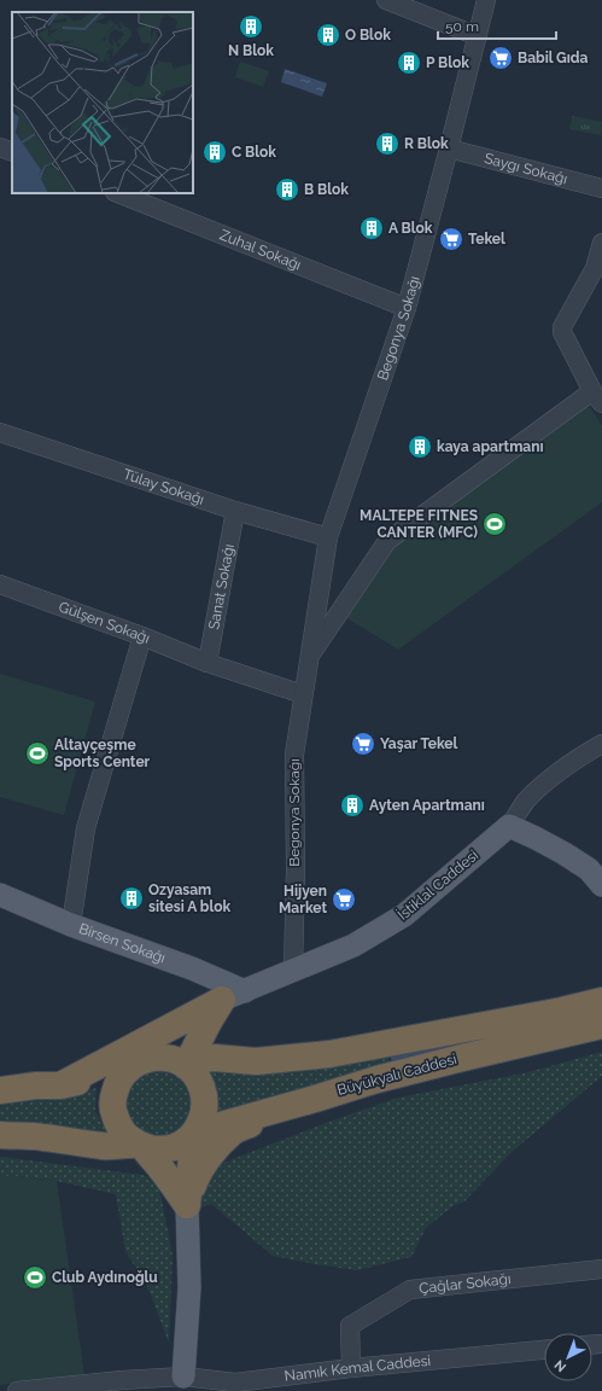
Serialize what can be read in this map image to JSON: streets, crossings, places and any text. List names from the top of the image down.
{
  "streets": {
    "highway": ["İstiklal Caddesi", "Büyükyalı Caddesi"],
    "main road": ["Birsen Sokağı"],
    "street": [
      "Saygı Sokağı",
      "Zuhal Sokağı",
      "Begonya Sokağı",
      "Tülay Sokağı",
      "Sanat Sokağı",
      "Gülşen Sokağı",
      "Çağlar Sokağı",
      "Namık Kemal Caddesi"
    ]
  },
  "crossings": [
    ["Saygı Sokağı", "Begonya Sokağı"],
    ["Zuhal Sokağı", "Begonya Sokağı"],
    ["Begonya Sokağı", "Tülay Sokağı"],
    ["Begonya Sokağı", "Gülşen Sokağı"],
    ["Begonya Sokağı", "İstiklal Caddesi"],
    ["Tülay Sokağı", "Sanat Sokağı"],
    ["Sanat Sokağı", "Gülşen Sokağı"],
    ["İstiklal Caddesi", "Birsen Sokağı"],
    ["Çağlar Sokağı", "Namık Kemal Caddesi"]
  ],
  "places": {
    "building": [
      "N Blok",
      "O Blok",
      "P Blok",
      "R Blok",
      "C Blok",
      "B Blok",
      "A Blok",
      "kaya apartmanı",
      "Ayten Apartmanı",
      "Ozyasam sitesi A blok"
    ],
    "supermarket": [
      "Babil Gıda",
      "Tekel",
      "Yaşar Tekel",
      "Hijyen Market"
    ],
    "sports": ["MALTEPE FITNES CANTER (MFC)", "Altayçeşme Sports Center", "Club Aydınoğlu"]
  },
  "scale_bar": "50 m",
  "north": "bottom left"
}
